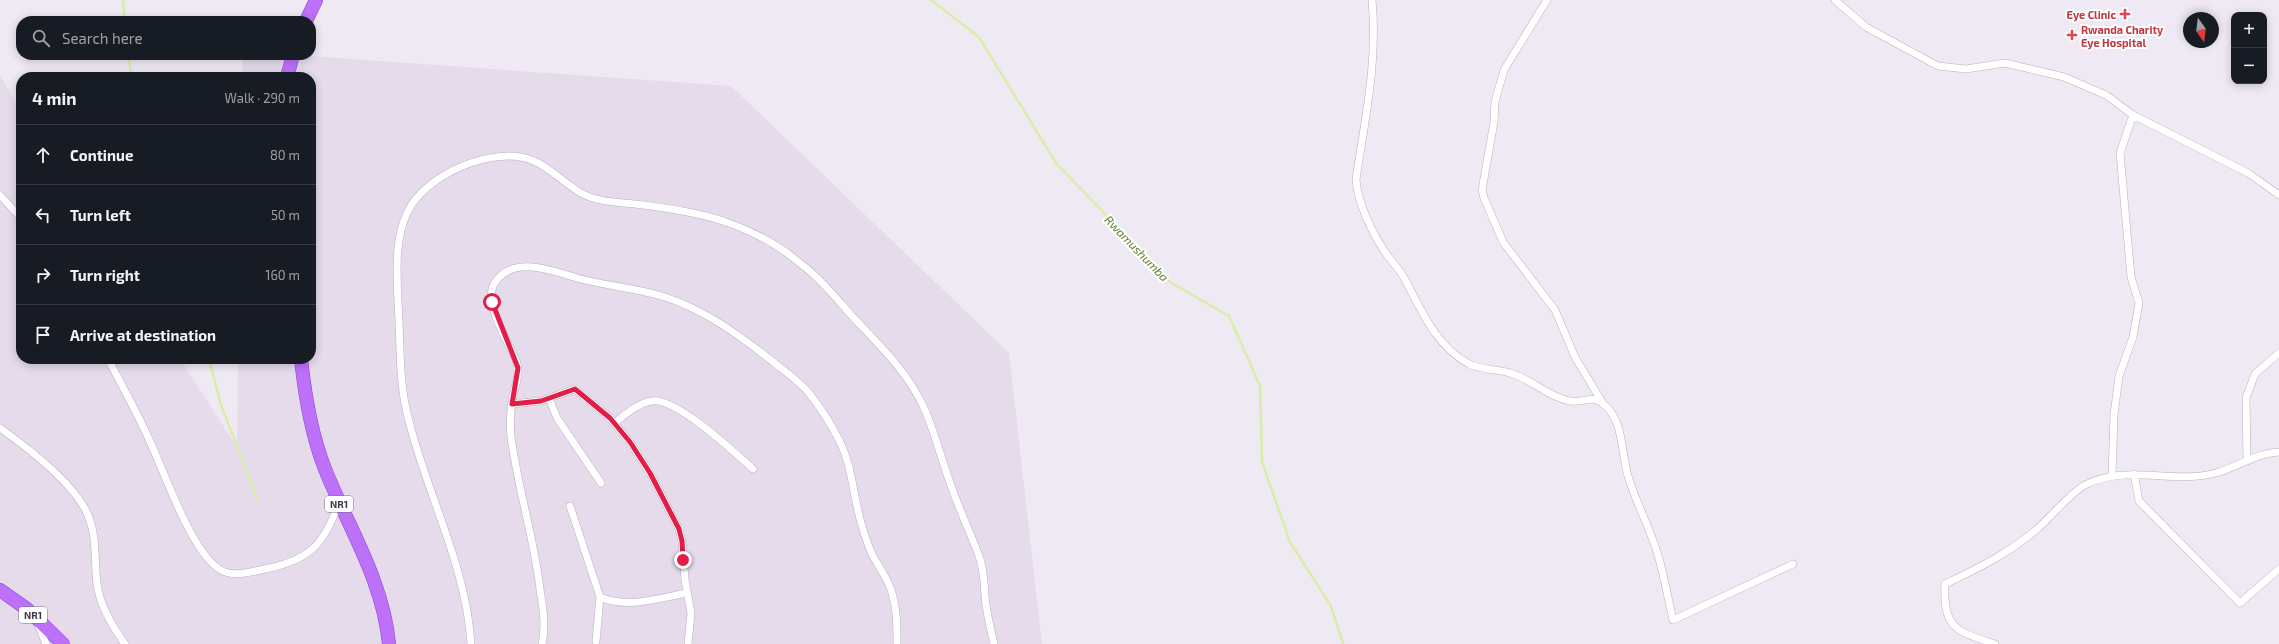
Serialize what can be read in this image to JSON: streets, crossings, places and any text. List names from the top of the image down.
{
  "streets": {
    "highway": ["NR1"]
  },
  "water": ["Rwamushumba"],
  "places": {
    "health": ["Eye Clinic", "Rwanda Charity Eye Hospital"]
  },
  "north": "bottom",
  "page": {
    "map_buttons": ["+", "−"],
    "search": "Search here",
    "heading": ["4 min", "Walk · 290 m"],
    "list": [
      ["Continue", "80 m"],
      ["Turn left", "50 m"],
      ["Turn right", "160 m"],
      "Arrive at destination"
    ]
  }
}
